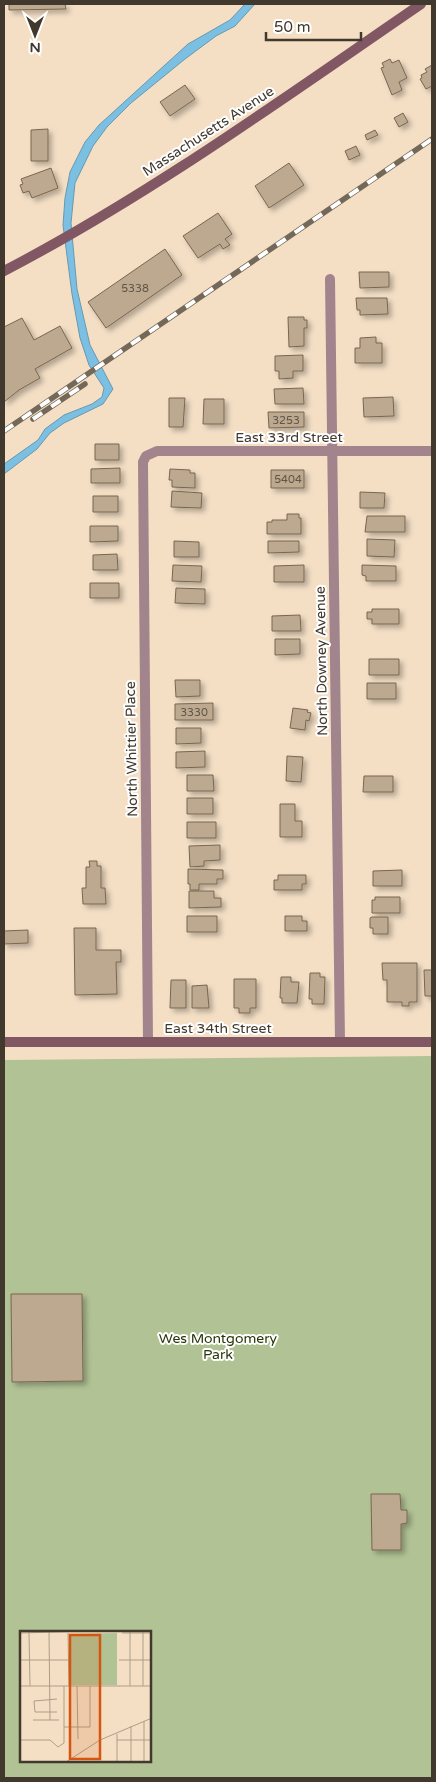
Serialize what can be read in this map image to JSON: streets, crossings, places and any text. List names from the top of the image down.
{
  "streets": {
    "main road": ["Massachusetts Avenue", "East 34th Street"],
    "street": ["East 33rd Street", "North Downey Avenue", "North Whittier Place"]
  },
  "crossings": [
    ["East 33rd Street", "North Downey Avenue"],
    ["East 33rd Street", "North Whittier Place"],
    ["North Downey Avenue", "East 34th Street"],
    ["North Whittier Place", "East 34th Street"]
  ],
  "parks": ["Wes Montgomery Park"],
  "house_numbers": [
    "5338",
    "3253",
    "5404",
    "3330"
  ],
  "scale_bar": "50 m",
  "north": "bottom"
}
